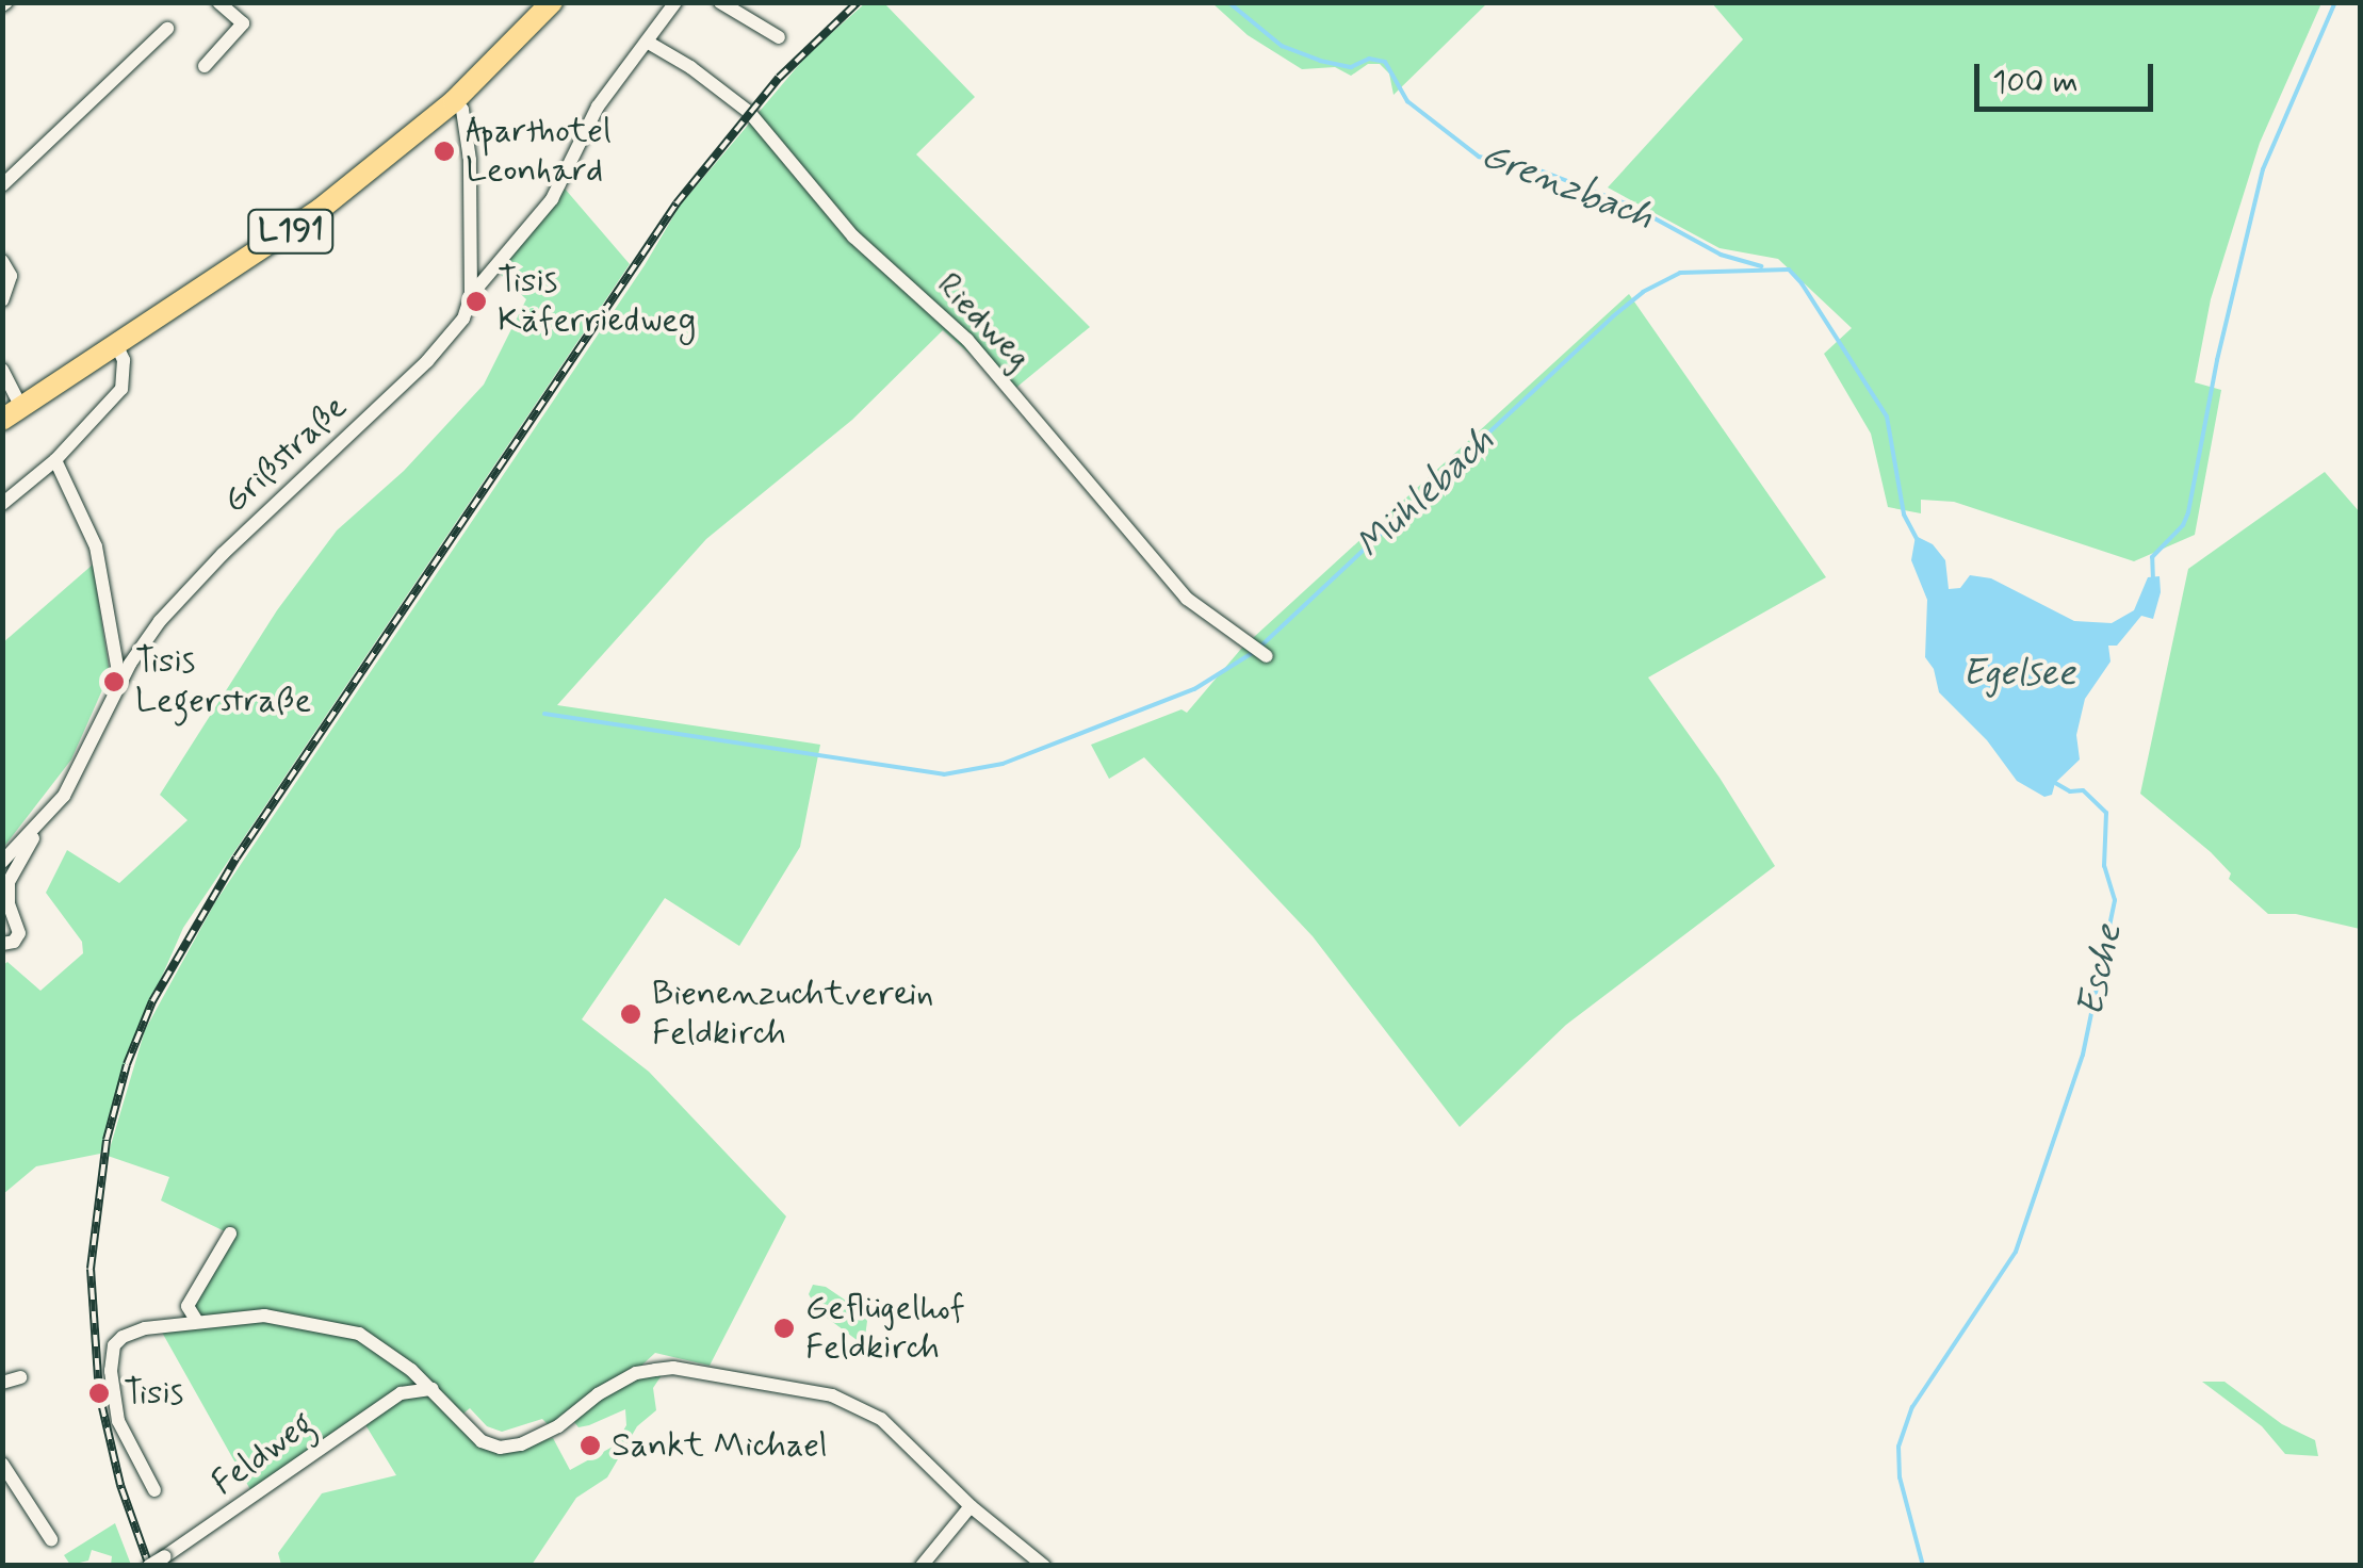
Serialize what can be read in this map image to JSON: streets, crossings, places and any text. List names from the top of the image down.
{
  "streets": {
    "main road": ["L191"],
    "street": ["Riedweg", "Grißstraße", "Feldweg"]
  },
  "crossings": [
    ["L191", "Grißstraße"]
  ],
  "water": [
    "Grenzbach",
    "Mühlebach",
    "Egelsee",
    "Esche"
  ],
  "places": [
    "Aparthotel Leonhard",
    "Tisis Käferriedweg",
    "Tisis Legerstraße",
    "Bienenzuchtverein Feldkirch",
    "Geflügelhof Feldkirch",
    "Tisis",
    "Sankt Michael"
  ],
  "scale_bar": "100 m"
}
